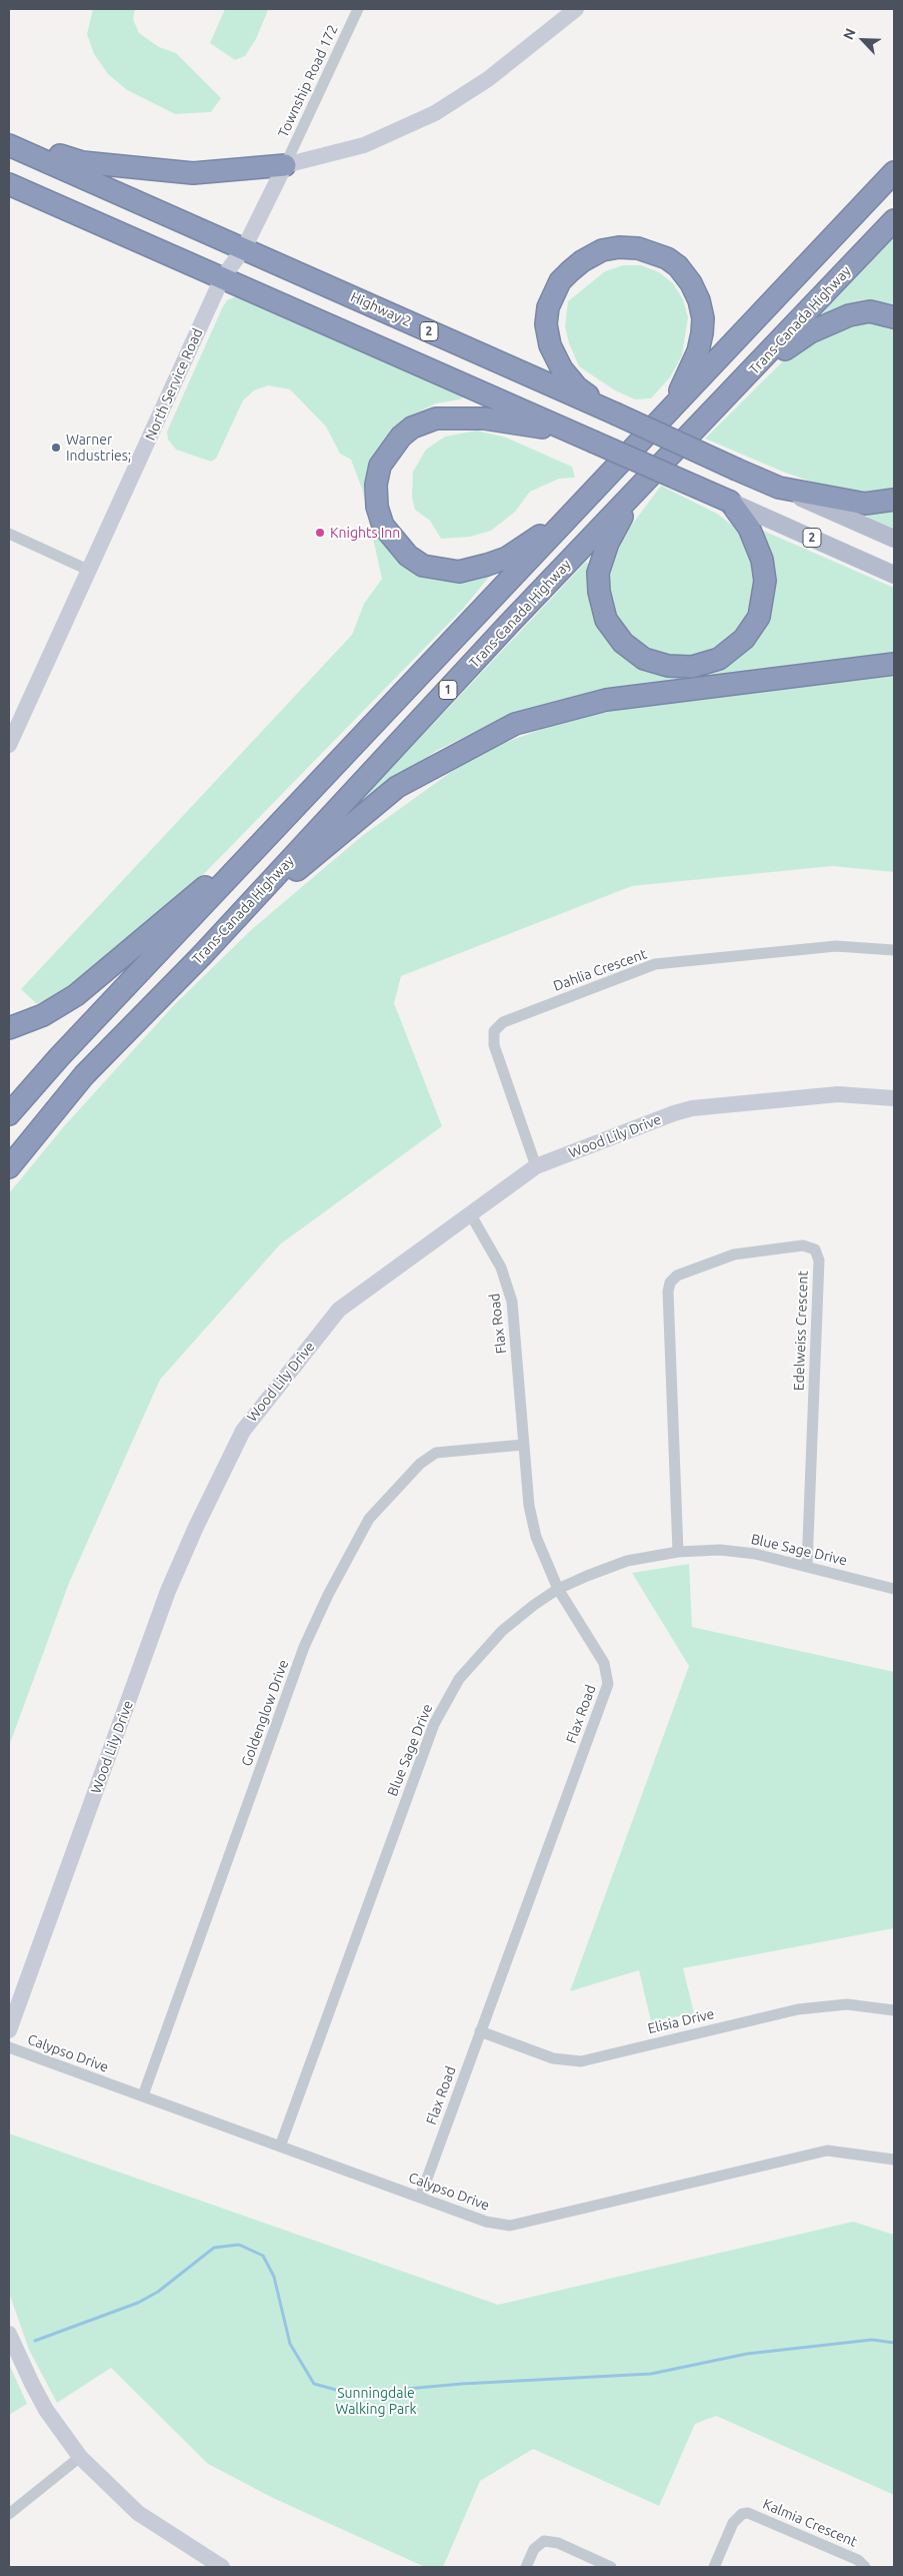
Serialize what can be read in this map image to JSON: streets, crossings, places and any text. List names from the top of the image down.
{
  "streets": {
    "highway": [
      "Highway 2",
      "Trans-Canada Highway",
      "2",
      "1"
    ],
    "street": [
      "Township Road 172",
      "North Service Road",
      "Dahlia Crescent",
      "Wood Lily Drive",
      "Flax Road",
      "Edelweiss Crescent",
      "Blue Sage Drive",
      "Goldenglow Drive",
      "Elisia Drive",
      "Calypso Drive",
      "Kalmia Crescent"
    ]
  },
  "crossings": [
    ["Township Road 172", "North Service Road"],
    ["Highway 2", "2"],
    ["Highway 2", "North Service Road"],
    ["2", "North Service Road"],
    ["Dahlia Crescent", "Wood Lily Drive"],
    ["Wood Lily Drive", "Flax Road"],
    ["Flax Road", "Blue Sage Drive"],
    ["Flax Road", "Goldenglow Drive"],
    ["Flax Road", "Elisia Drive"],
    ["Flax Road", "Calypso Drive"],
    ["Edelweiss Crescent", "Blue Sage Drive"],
    ["Blue Sage Drive", "Calypso Drive"],
    ["Goldenglow Drive", "Calypso Drive"]
  ],
  "parks": ["Sunningdale Walking Park"],
  "places": ["Warner Industries;", "Knights Inn"],
  "north": "top left"
}
